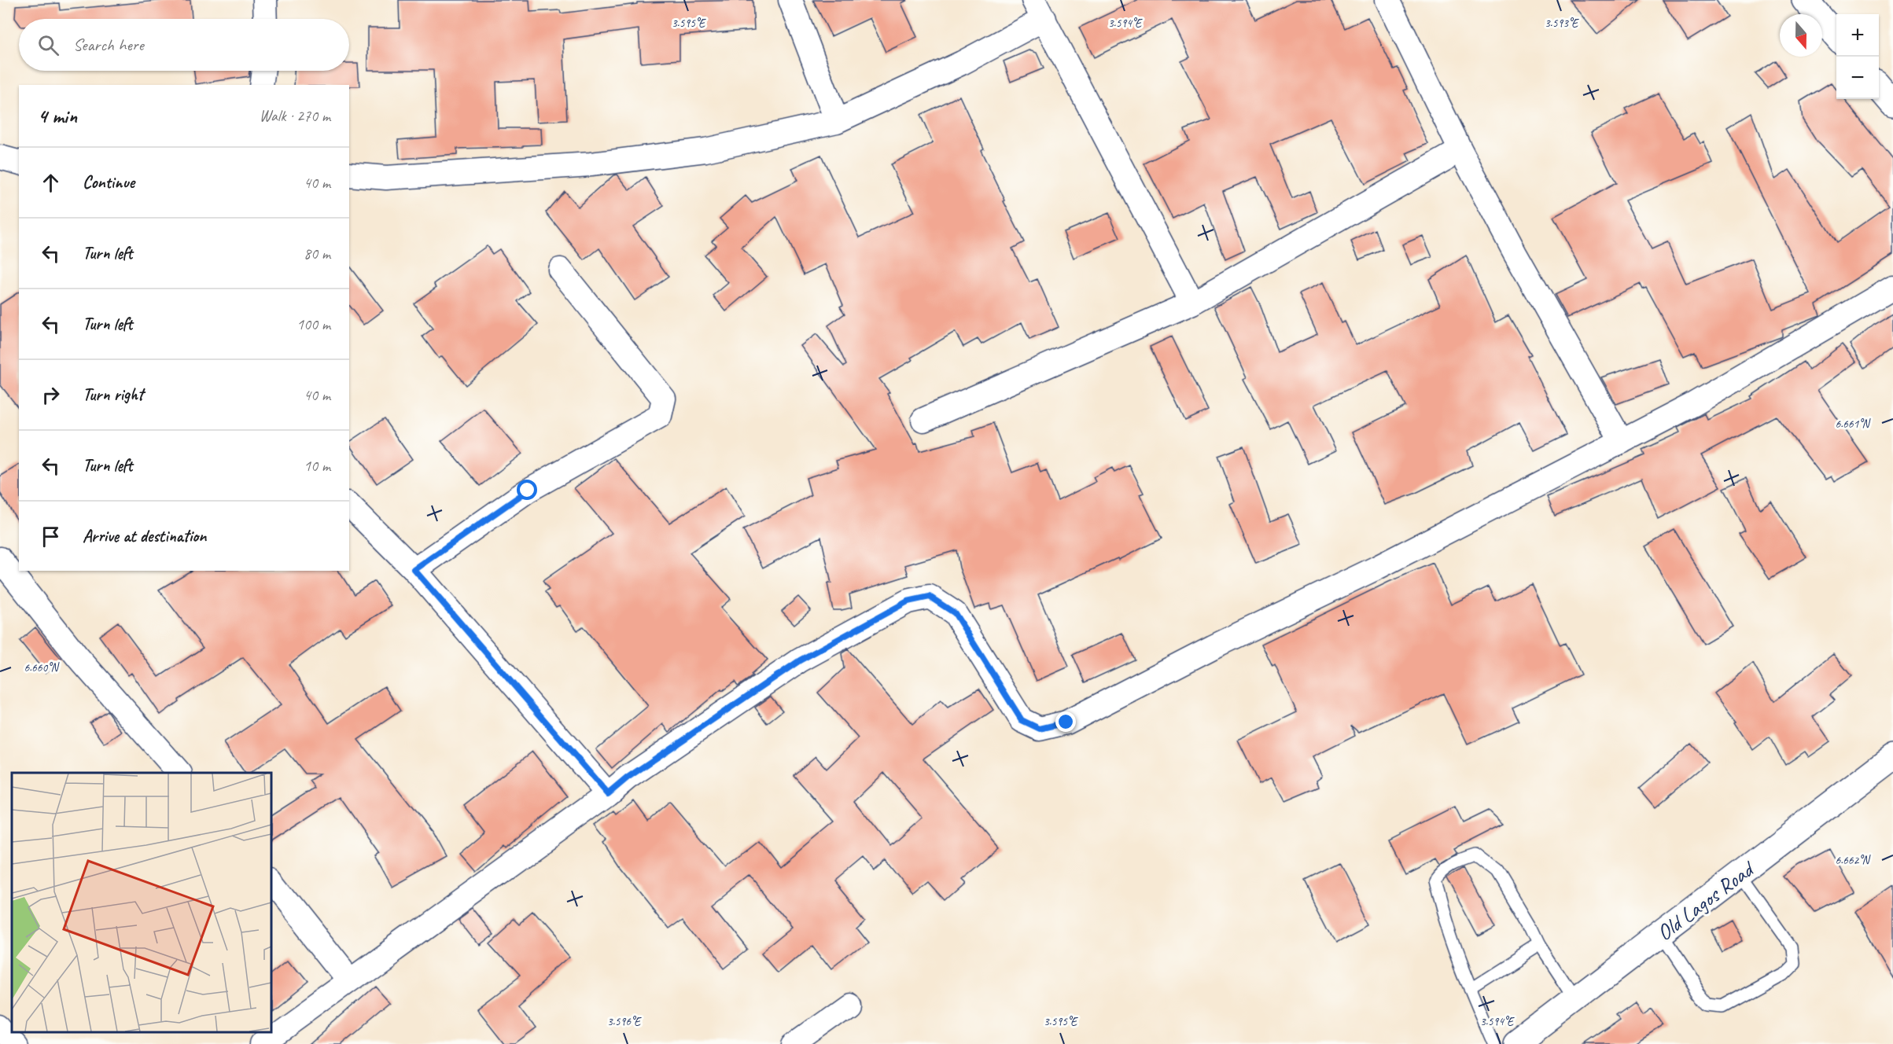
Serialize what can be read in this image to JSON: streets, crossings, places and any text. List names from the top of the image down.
{
  "streets": {
    "main road": ["Old Lagos Road"]
  },
  "north": "bottom",
  "page": {
    "map_buttons": ["+", "−"],
    "search": "Search here",
    "heading": ["4 min", "Walk · 270 m"],
    "list": [
      ["Continue", "40 m"],
      ["Turn left", "80 m"],
      ["Turn left", "100 m"],
      ["Turn right", "40 m"],
      ["Turn left", "10 m"],
      "Arrive at destination"
    ]
  },
  "coordinates": [
    "3.593°E",
    "3.595°E",
    "3.594°E",
    "6.661°N",
    "6.660°N",
    "6.662°N",
    "3.596°E"
  ]
}
